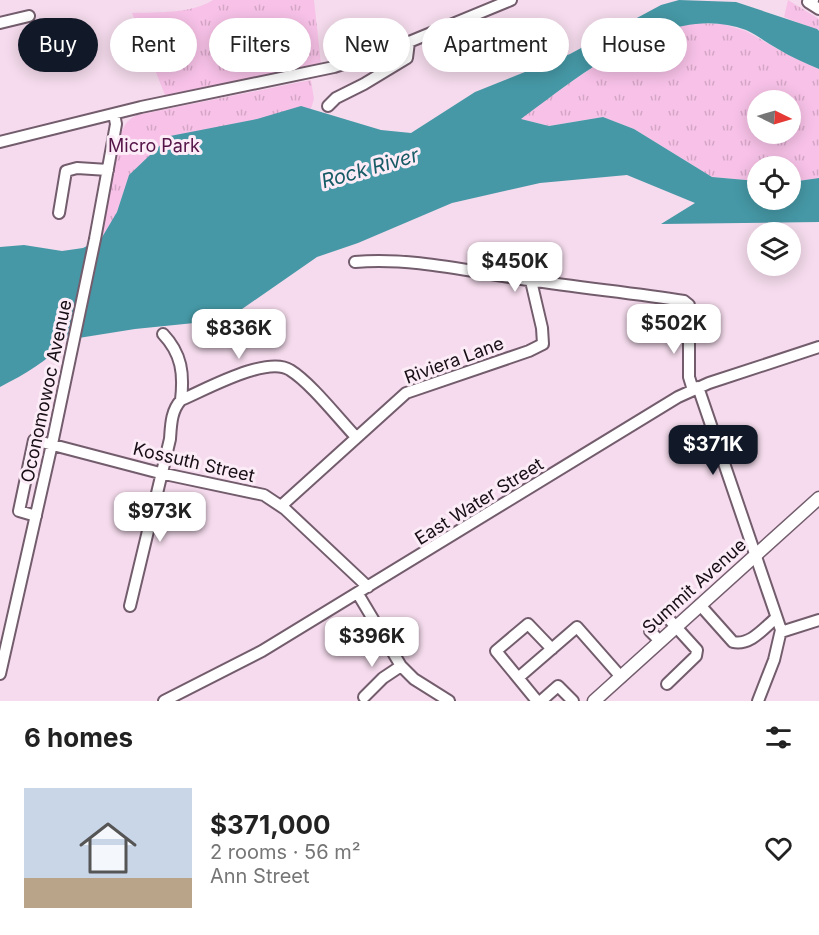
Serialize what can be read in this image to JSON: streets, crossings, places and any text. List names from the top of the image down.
{
  "streets": {
    "main road": ["Summit Avenue"],
    "street": [
      "Riviera Lane",
      "Oconomowoc Avenue",
      "Kossuth Street",
      "East Water Street"
    ]
  },
  "crossings": [
    ["Riviera Lane", "Kossuth Street"],
    ["Oconomowoc Avenue", "Kossuth Street"],
    ["Kossuth Street", "East Water Street"]
  ],
  "water": ["Rock River"],
  "parks": ["Micro Park"],
  "north": "right",
  "page": {
    "chip": [
      "Buy",
      "Rent",
      "Filters",
      "New",
      "Apartment",
      "House"
    ],
    "price": [
      "$450K",
      "$502K",
      "$836K",
      "$371K",
      "$973K",
      "$396K"
    ],
    "heading": "6 homes",
    "list": [
      {
        "name": "$371,000",
        "note": "2 rooms · 56 m² · Ann Street"
      }
    ]
  }
}
